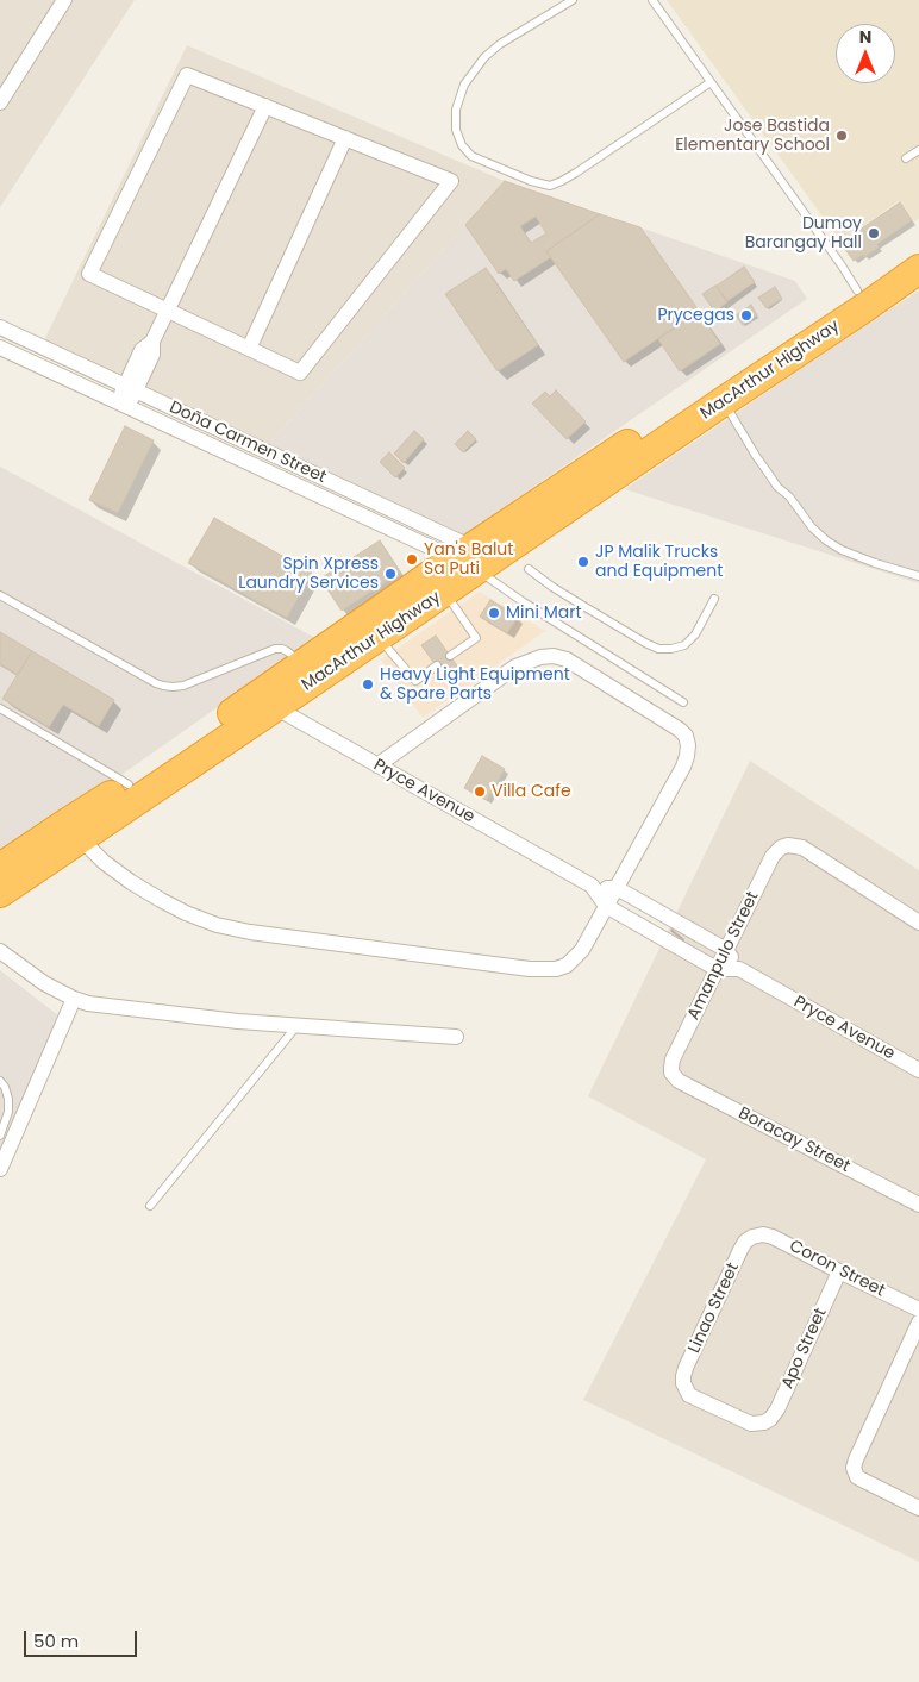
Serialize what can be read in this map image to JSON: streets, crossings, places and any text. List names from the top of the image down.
{
  "streets": {
    "highway": ["MacArthur Highway"],
    "street": [
      "Doña Carmen Street",
      "Pryce Avenue",
      "Amanpulo Street",
      "Boracay Street",
      "Coron Street",
      "Linao Street",
      "Apo Street"
    ]
  },
  "crossings": [
    ["MacArthur Highway", "Doña Carmen Street"],
    ["MacArthur Highway", "Pryce Avenue"],
    ["Pryce Avenue", "Amanpulo Street"],
    ["Amanpulo Street", "Boracay Street"],
    ["Coron Street", "Linao Street"],
    ["Coron Street", "Apo Street"],
    ["Linao Street", "Apo Street"]
  ],
  "places": [
    "Jose Bastida Elementary School",
    "Dumoy Barangay Hall",
    "Prycegas",
    "Yan's Balut Sa Puti",
    "JP Malik Trucks and Equipment",
    "Spin Xpress Laundry Services",
    "Mini Mart",
    "Heavy Light Equipment & Spare Parts",
    "Villa Cafe"
  ],
  "scale_bar": "50 m",
  "north": "top"
}
